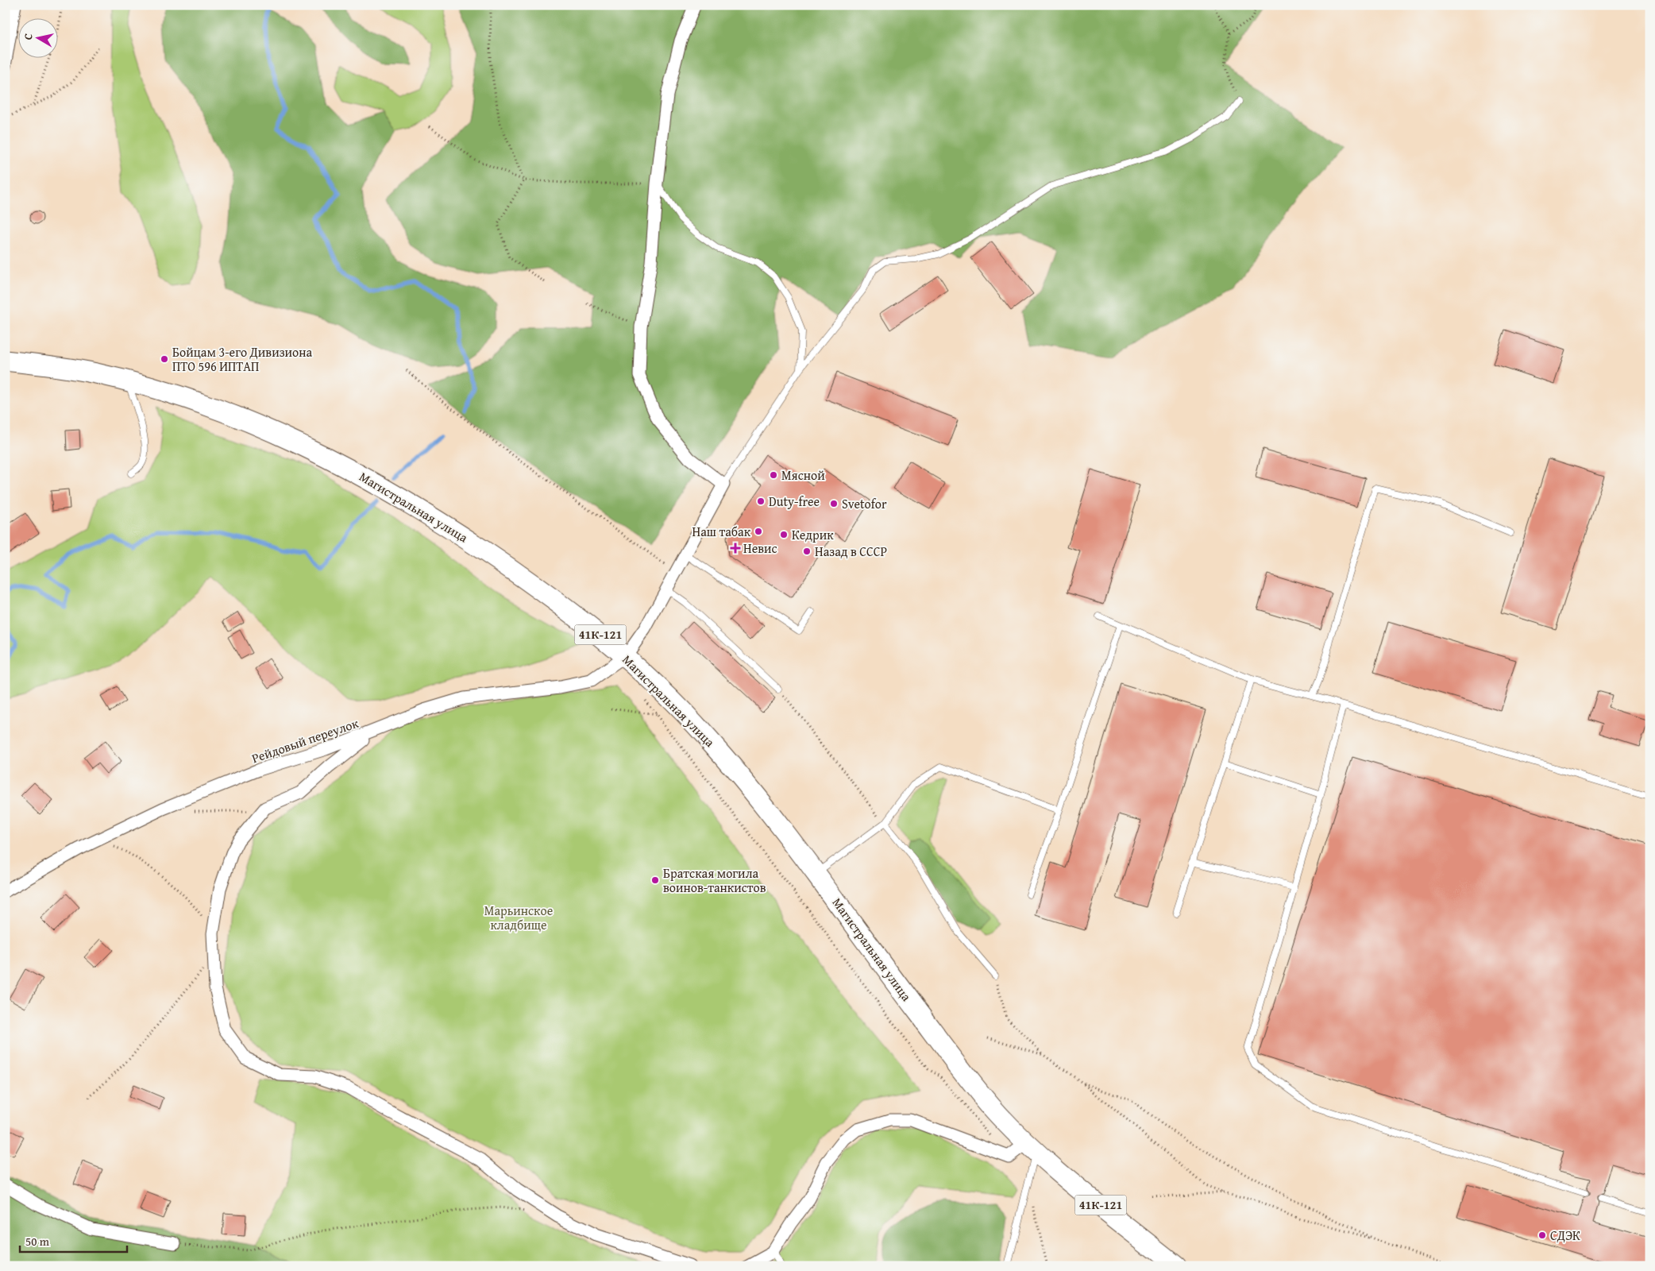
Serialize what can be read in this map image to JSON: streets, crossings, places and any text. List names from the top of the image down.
{
  "streets": {
    "main road": ["Магистральная улица", "41К-121"],
    "street": ["Рейдовый переулок"]
  },
  "crossings": [
    ["Магистральная улица", "41К-121"],
    ["Магистральная улица", "Рейдовый переулок"]
  ],
  "parks": ["Марьинское кладбище"],
  "places": {
    "other": [
      "Бойцам 3-его Дивизиона ПТО 596 ИПТАП",
      "Мясной",
      "Duty-free",
      "Svetofor",
      "Наш табак",
      "Кедрик",
      "Назад в СССР",
      "Братская могила воинов-танкистов",
      "СДЭК"
    ],
    "health": ["Невис"]
  },
  "scale_bar": "50 m",
  "north": "left"
}
